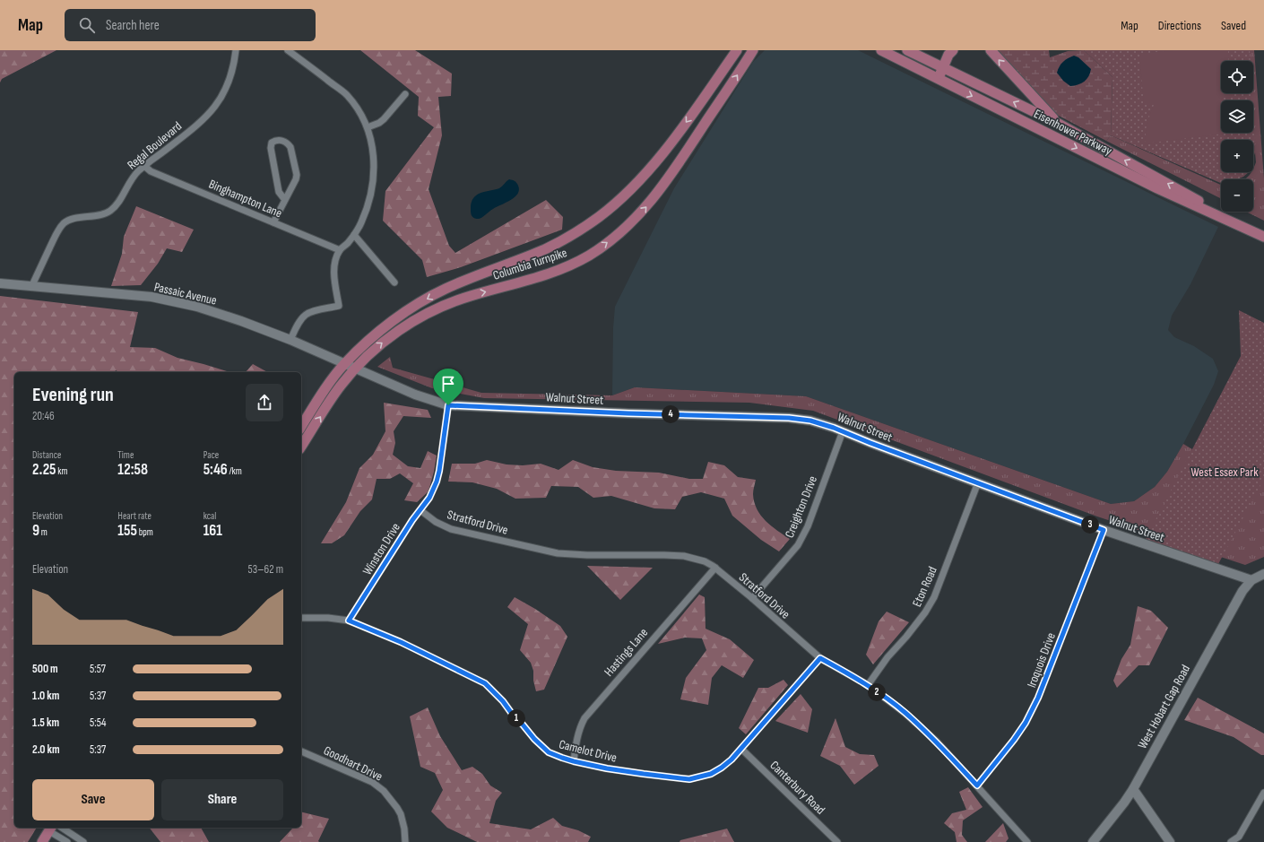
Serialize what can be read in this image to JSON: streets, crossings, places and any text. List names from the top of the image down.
{
  "streets": {
    "main road": ["Eisenhower Parkway", "Columbia Turnpike"],
    "street": [
      "Regal Boulevard",
      "Binghampton Lane",
      "Passaic Avenue",
      "Walnut Street",
      "Creighton Drive",
      "Stratford Drive",
      "Winston Drive",
      "Eton Road",
      "Hastings Lane",
      "Iroquois Drive",
      "West Hobart Gap Road",
      "Camelot Drive",
      "Goodhart Drive",
      "Canterbury Road"
    ]
  },
  "crossings": [
    ["Regal Boulevard", "Binghampton Lane"],
    ["Regal Boulevard", "Passaic Avenue"],
    ["Columbia Turnpike", "Passaic Avenue"],
    ["Columbia Turnpike", "Walnut Street"],
    ["Passaic Avenue", "Walnut Street"],
    ["Walnut Street", "Creighton Drive"],
    ["Walnut Street", "Winston Drive"],
    ["Walnut Street", "Eton Road"],
    ["Walnut Street", "Iroquois Drive"],
    ["Walnut Street", "West Hobart Gap Road"],
    ["Creighton Drive", "Stratford Drive"],
    ["Stratford Drive", "Winston Drive"],
    ["Stratford Drive", "Eton Road"],
    ["Stratford Drive", "Hastings Lane"],
    ["Stratford Drive", "Iroquois Drive"],
    ["Stratford Drive", "Camelot Drive"],
    ["Winston Drive", "Camelot Drive"],
    ["Hastings Lane", "Camelot Drive"],
    ["Camelot Drive", "Canterbury Road"]
  ],
  "parks": ["West Essex Park"],
  "page": {
    "header": "Map",
    "search": "Search here",
    "nav": ["Map", "Directions", "Saved"],
    "map_buttons": ["+", "−"],
    "heading": ["Evening run", "20:46"],
    "pins": [
      "4",
      "3",
      "2",
      "1"
    ],
    "stats": [
      ["Distance", "2.25 km"],
      ["Time", "12:58"],
      ["Pace", "5:46 /km"],
      ["Elevation", "9 m"],
      ["Heart rate", "155 bpm"],
      ["kcal", "161"]
    ],
    "chart": ["Elevation", "53–62 m"],
    "list": [
      {
        "name": "500 m",
        "note": "5:57"
      },
      {
        "name": "1.0 km",
        "note": "5:37"
      },
      {
        "name": "1.5 km",
        "note": "5:54"
      },
      {
        "name": "2.0 km",
        "note": "5:37"
      }
    ],
    "buttons": ["Save", "Share"]
  }
}
